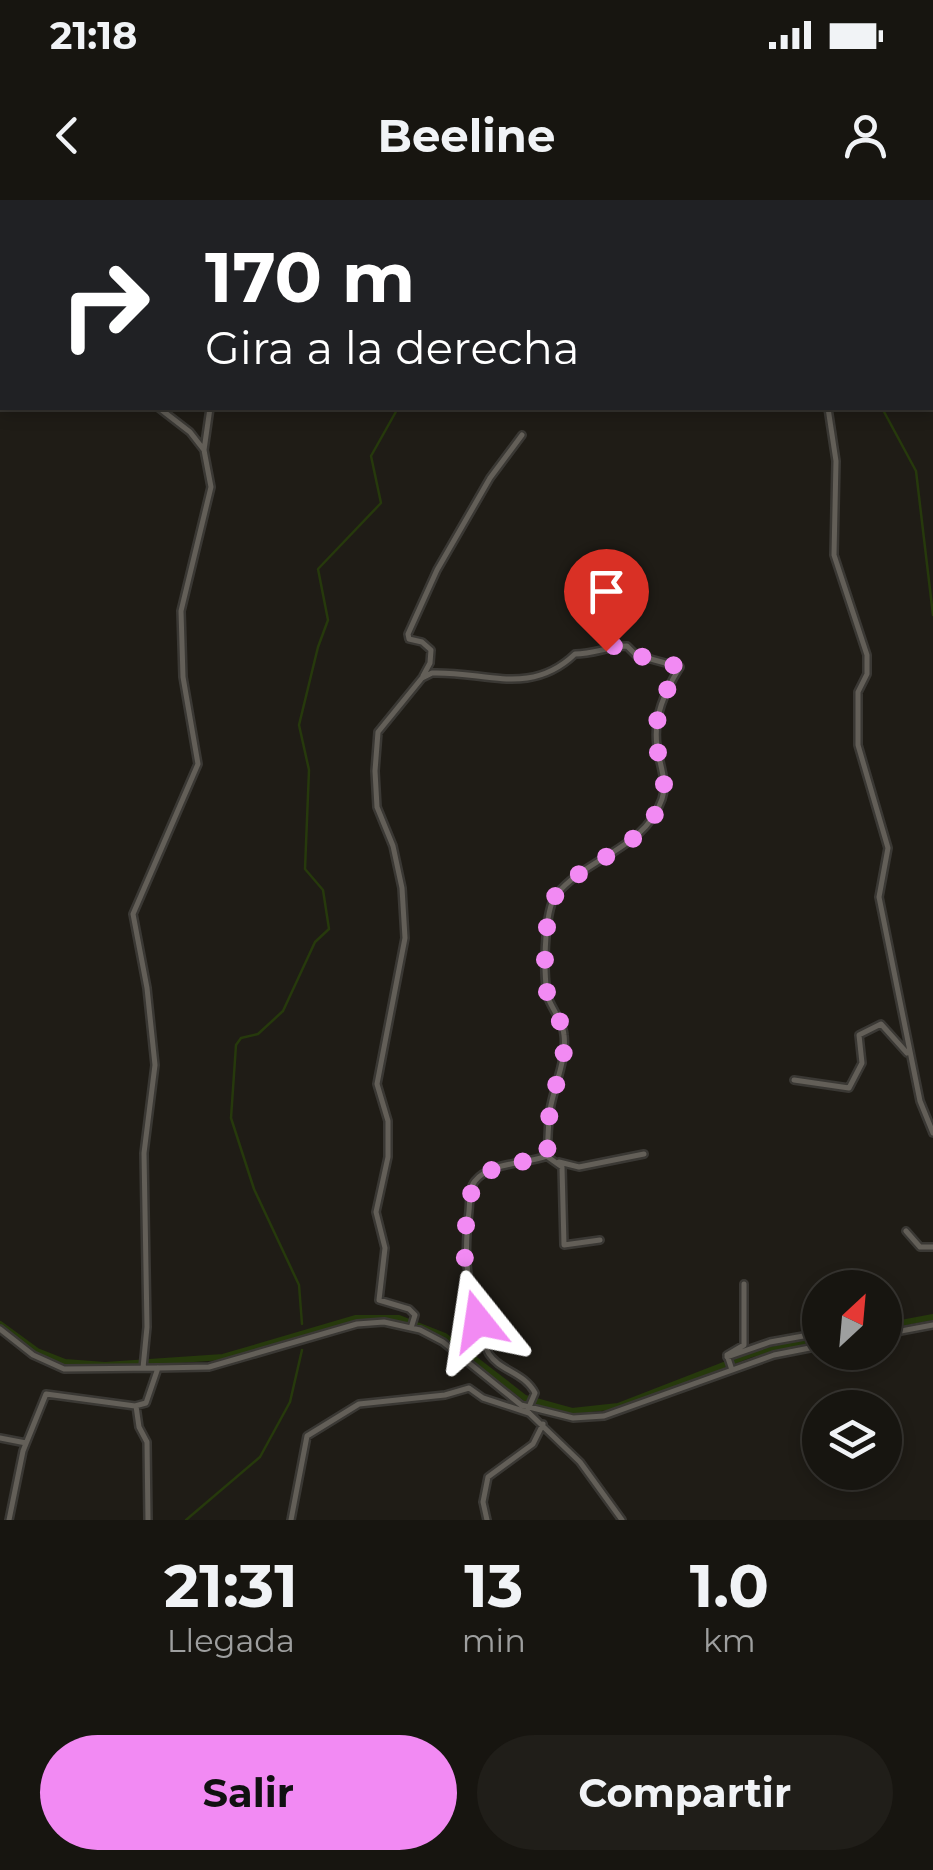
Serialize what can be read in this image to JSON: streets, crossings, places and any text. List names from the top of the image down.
{
  "north": "top right",
  "page": {
    "status": "21:18",
    "header": "Beeline",
    "turn": ["170 m", "Gira a la derecha"],
    "eta": [
      "21:31",
      "Llegada",
      "13",
      "min",
      "1.0",
      "km"
    ],
    "buttons": ["Salir", "Compartir"]
  }
}
